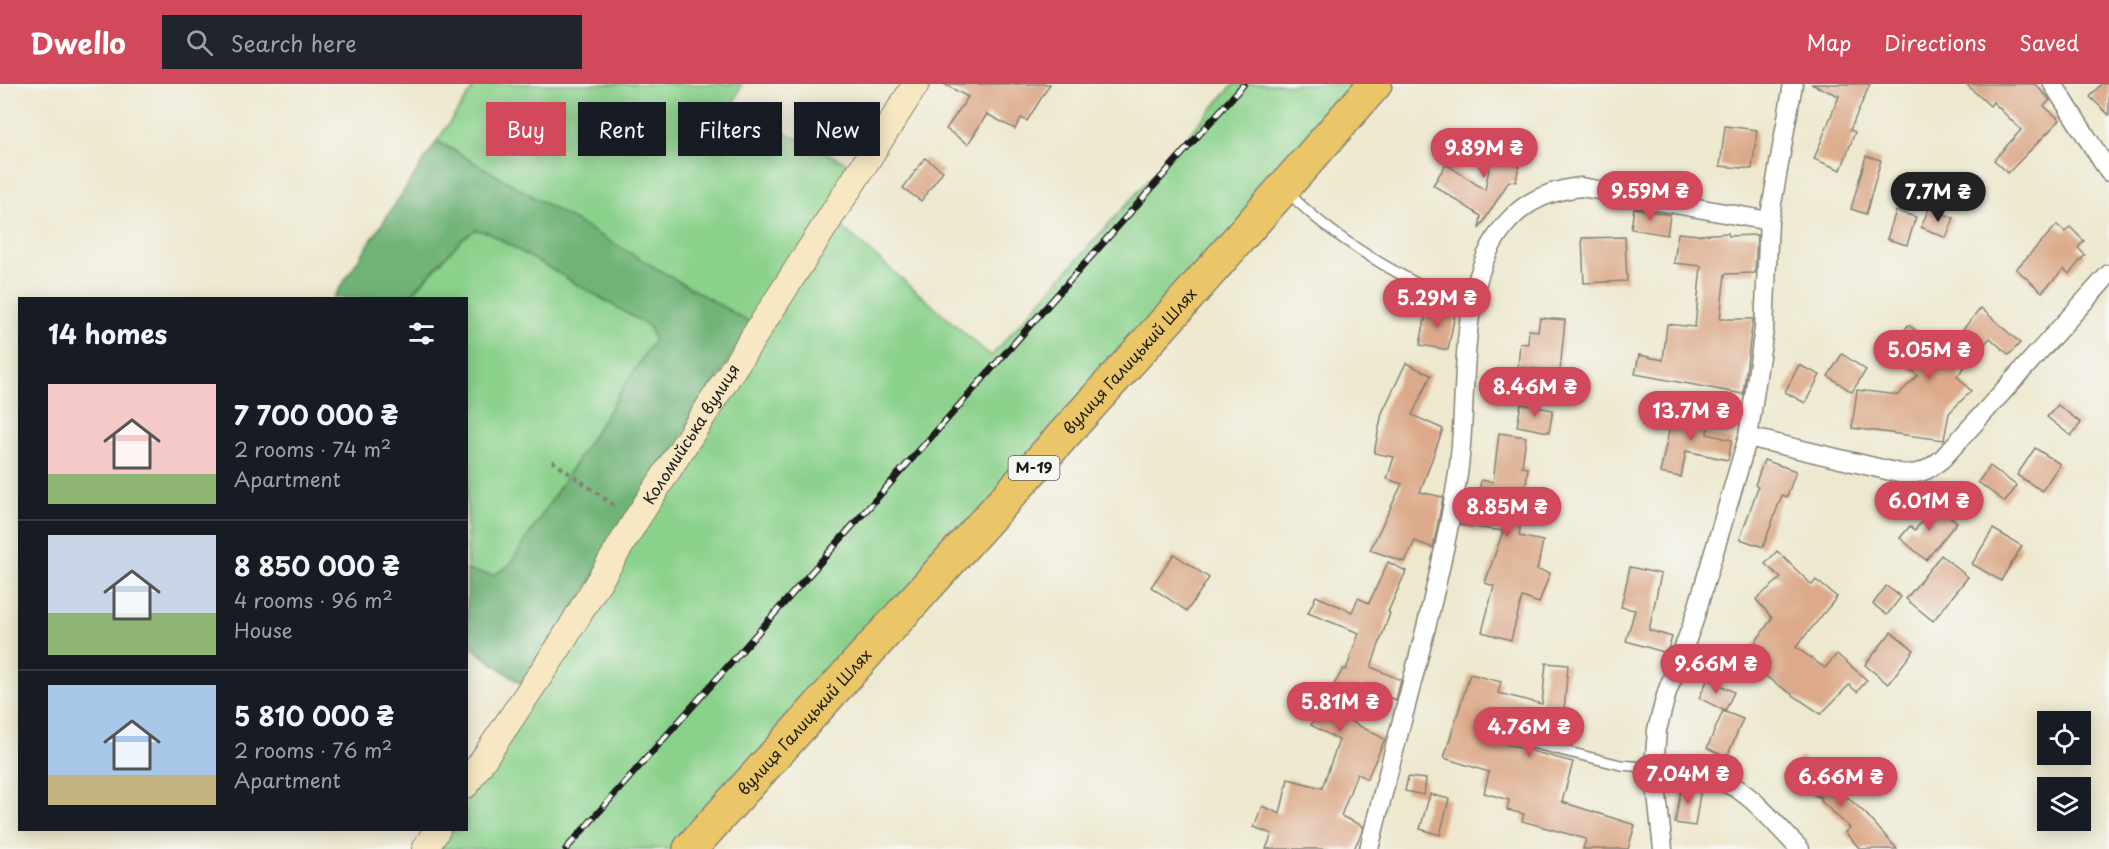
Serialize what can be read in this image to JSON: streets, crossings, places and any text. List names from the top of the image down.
{
  "streets": {
    "highway": ["вулиця Галицький Шлях", "М-19"],
    "street": ["Коломийська вулиця"]
  },
  "page": {
    "header": "Dwello",
    "search": "Search here",
    "nav": ["Map", "Directions", "Saved"],
    "chip": [
      "Buy",
      "Rent",
      "Filters",
      "New"
    ],
    "price": [
      "9.89M ₴",
      "9.59M ₴",
      "7.7M ₴",
      "5.29M ₴",
      "5.05M ₴",
      "8.46M ₴",
      "13.7M ₴",
      "6.01M ₴",
      "8.85M ₴",
      "9.66M ₴",
      "5.81M ₴",
      "4.76M ₴",
      "7.04M ₴",
      "6.66M ₴"
    ],
    "heading": "14 homes",
    "list": [
      {
        "name": "7 700 000 ₴",
        "note": "2 rooms · 74 m² · Apartment"
      },
      {
        "name": "8 850 000 ₴",
        "note": "4 rooms · 96 m² · House"
      },
      {
        "name": "5 810 000 ₴",
        "note": "2 rooms · 76 m² · Apartment"
      }
    ]
  }
}
